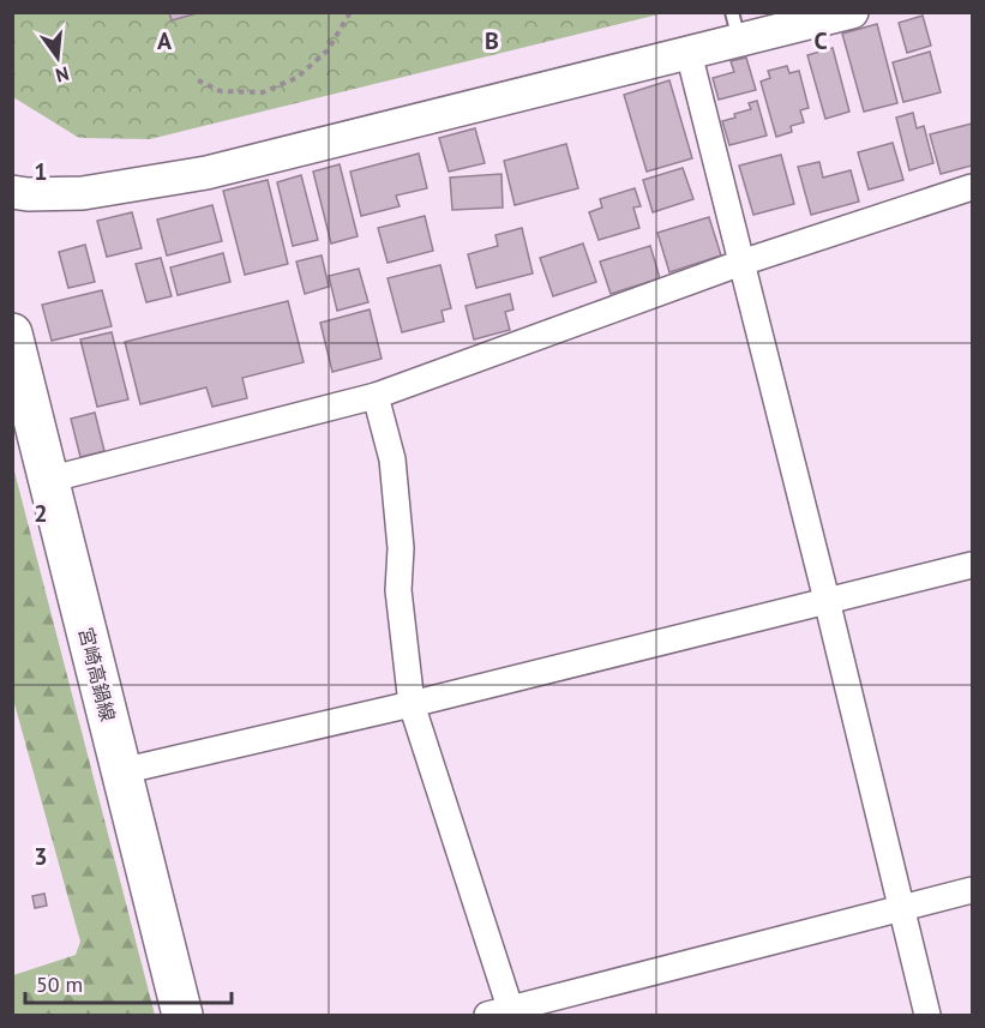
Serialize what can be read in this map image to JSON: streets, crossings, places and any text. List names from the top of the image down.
{
  "streets": {
    "main road": ["宮崎高鍋線"]
  },
  "scale_bar": "50 m",
  "north": "bottom",
  "grid": {
    "columns": ["A", "B", "C"],
    "rows": ["1", "2", "3"]
  }
}
